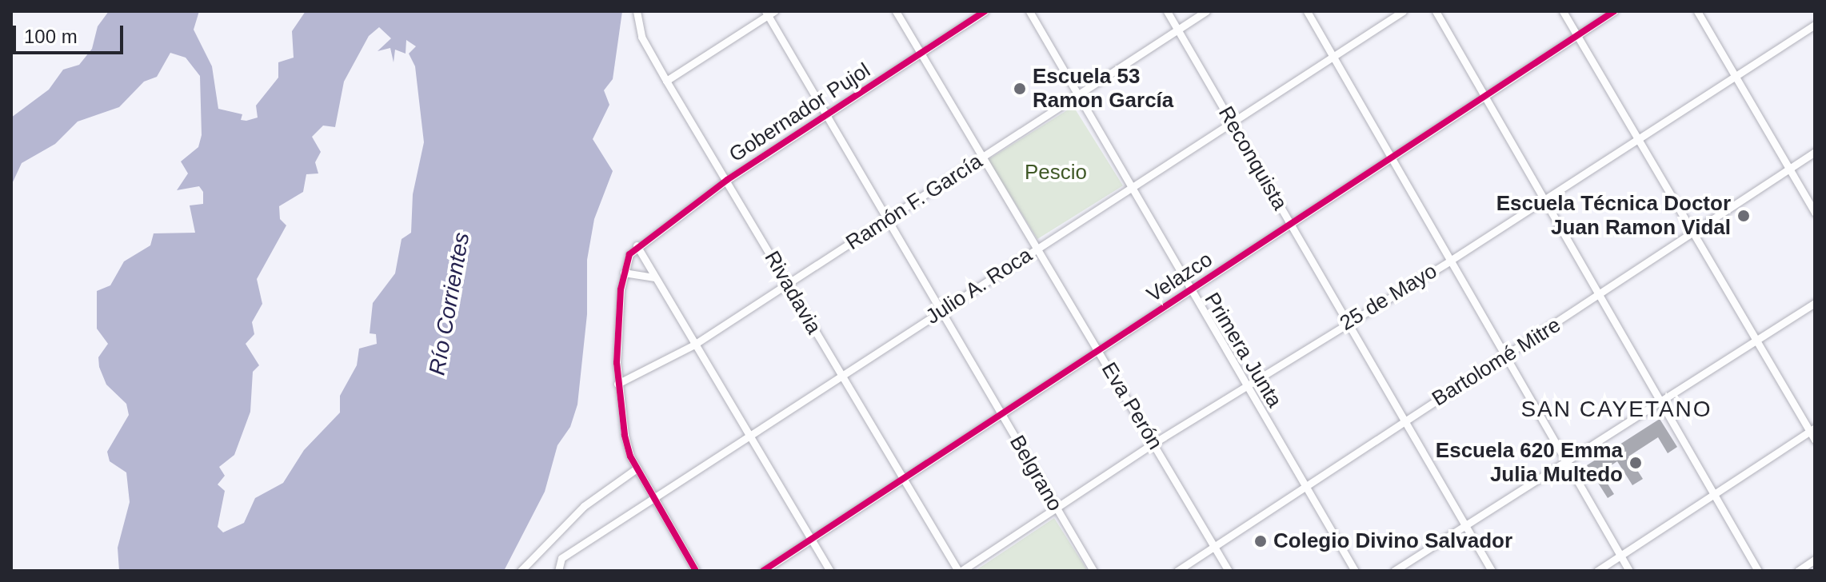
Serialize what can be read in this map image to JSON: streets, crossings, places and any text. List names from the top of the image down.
{
  "streets": {
    "street": [
      "Gobernador Pujol",
      "Reconquista",
      "Ramón F. García",
      "Velazco",
      "Julio A. Roca",
      "Rivadavia",
      "25 de Mayo",
      "Primera Junta",
      "Bartolomé Mitre",
      "Eva Perón",
      "Belgrano"
    ]
  },
  "crossings": [
    ["Gobernador Pujol", "Rivadavia"],
    ["Gobernador Pujol", "Eva Perón"],
    ["Gobernador Pujol", "Belgrano"],
    ["Reconquista", "Ramón F. García"],
    ["Reconquista", "Velazco"],
    ["Reconquista", "Julio A. Roca"],
    ["Reconquista", "25 de Mayo"],
    ["Reconquista", "Bartolomé Mitre"],
    ["Ramón F. García", "Rivadavia"],
    ["Ramón F. García", "Primera Junta"],
    ["Ramón F. García", "Eva Perón"],
    ["Ramón F. García", "Belgrano"],
    ["Velazco", "Rivadavia"],
    ["Velazco", "Primera Junta"],
    ["Velazco", "Eva Perón"],
    ["Velazco", "Belgrano"],
    ["Julio A. Roca", "Rivadavia"],
    ["Julio A. Roca", "Primera Junta"],
    ["Julio A. Roca", "Eva Perón"],
    ["Julio A. Roca", "Belgrano"],
    ["Rivadavia", "25 de Mayo"],
    ["25 de Mayo", "Primera Junta"],
    ["25 de Mayo", "Eva Perón"],
    ["25 de Mayo", "Belgrano"],
    ["Primera Junta", "Bartolomé Mitre"],
    ["Bartolomé Mitre", "Eva Perón"]
  ],
  "districts": ["SAN CAYETANO"],
  "water": ["Río Corrientes"],
  "parks": ["Pescio"],
  "places": [
    "Escuela 53 Ramon García",
    "Escuela Técnica Doctor Juan Ramon Vidal",
    "Escuela 620 Emma Julia Multedo",
    "Colegio Divino Salvador"
  ],
  "scale_bar": "100 m"
}
